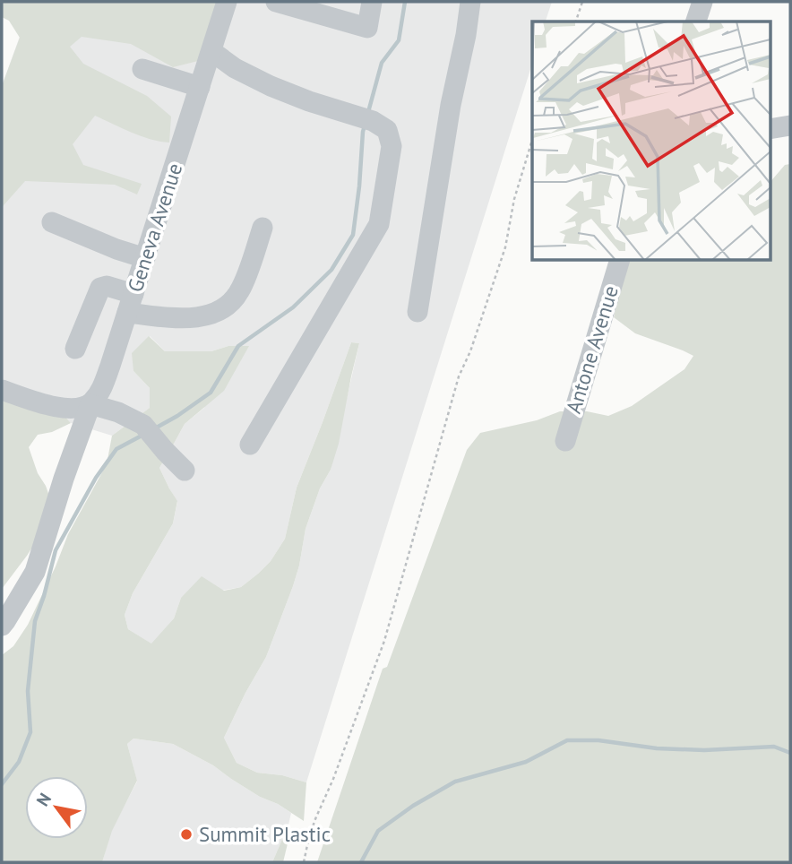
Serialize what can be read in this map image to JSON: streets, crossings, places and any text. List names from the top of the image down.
{
  "streets": {
    "street": ["Geneva Avenue", "Antone Avenue"]
  },
  "places": ["Summit Plastic"],
  "north": "top left"
}
